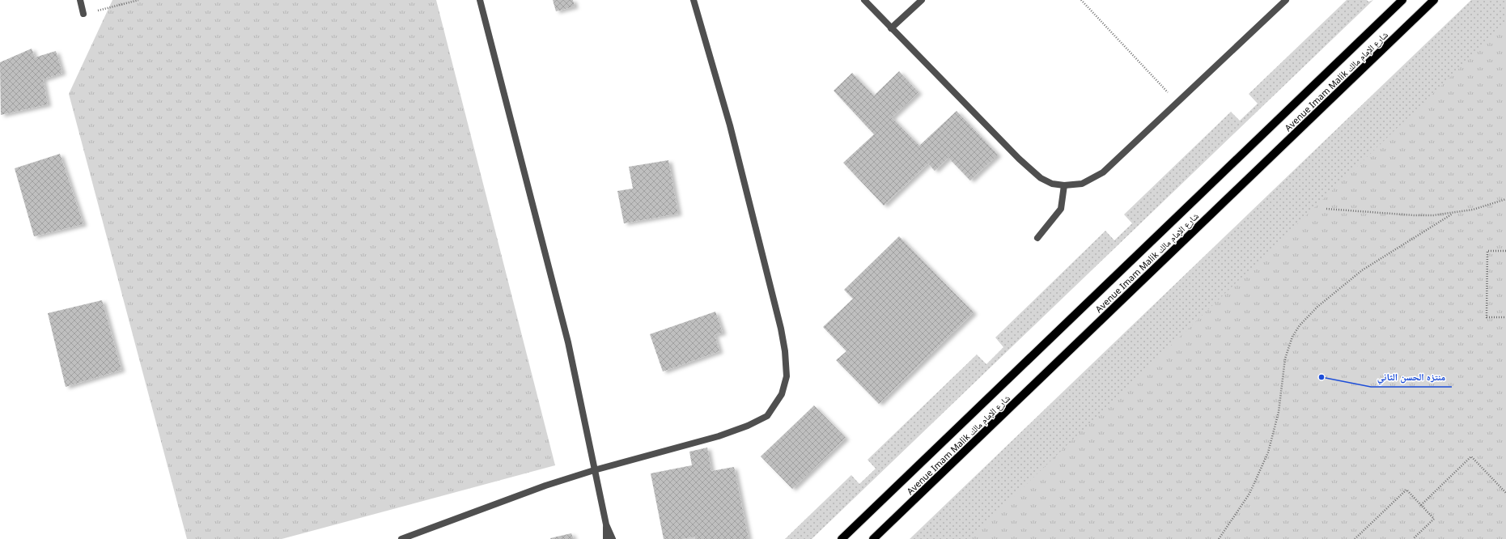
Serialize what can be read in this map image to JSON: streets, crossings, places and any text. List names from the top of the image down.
{
  "streets": {
    "main road": ["Avenue Imam Malik شارع الإمام مالك"]
  },
  "places": ["منتزه الحسن الثاني"]
}
